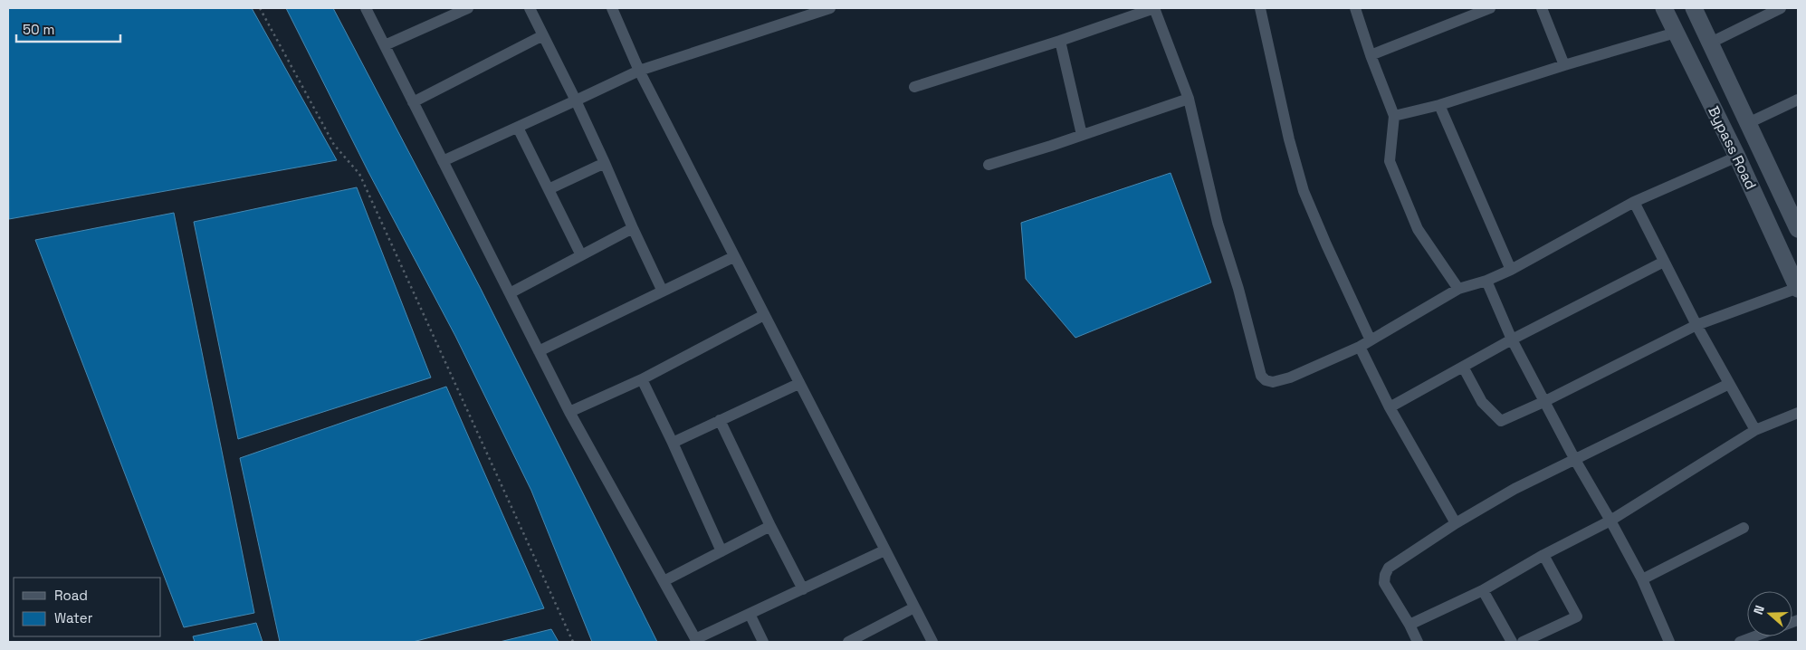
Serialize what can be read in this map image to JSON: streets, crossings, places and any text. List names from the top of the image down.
{
  "streets": {
    "main road": ["Bypass Road"]
  },
  "legend": ["Road", "Water"],
  "scale_bar": "50 m",
  "north": "left"
}
